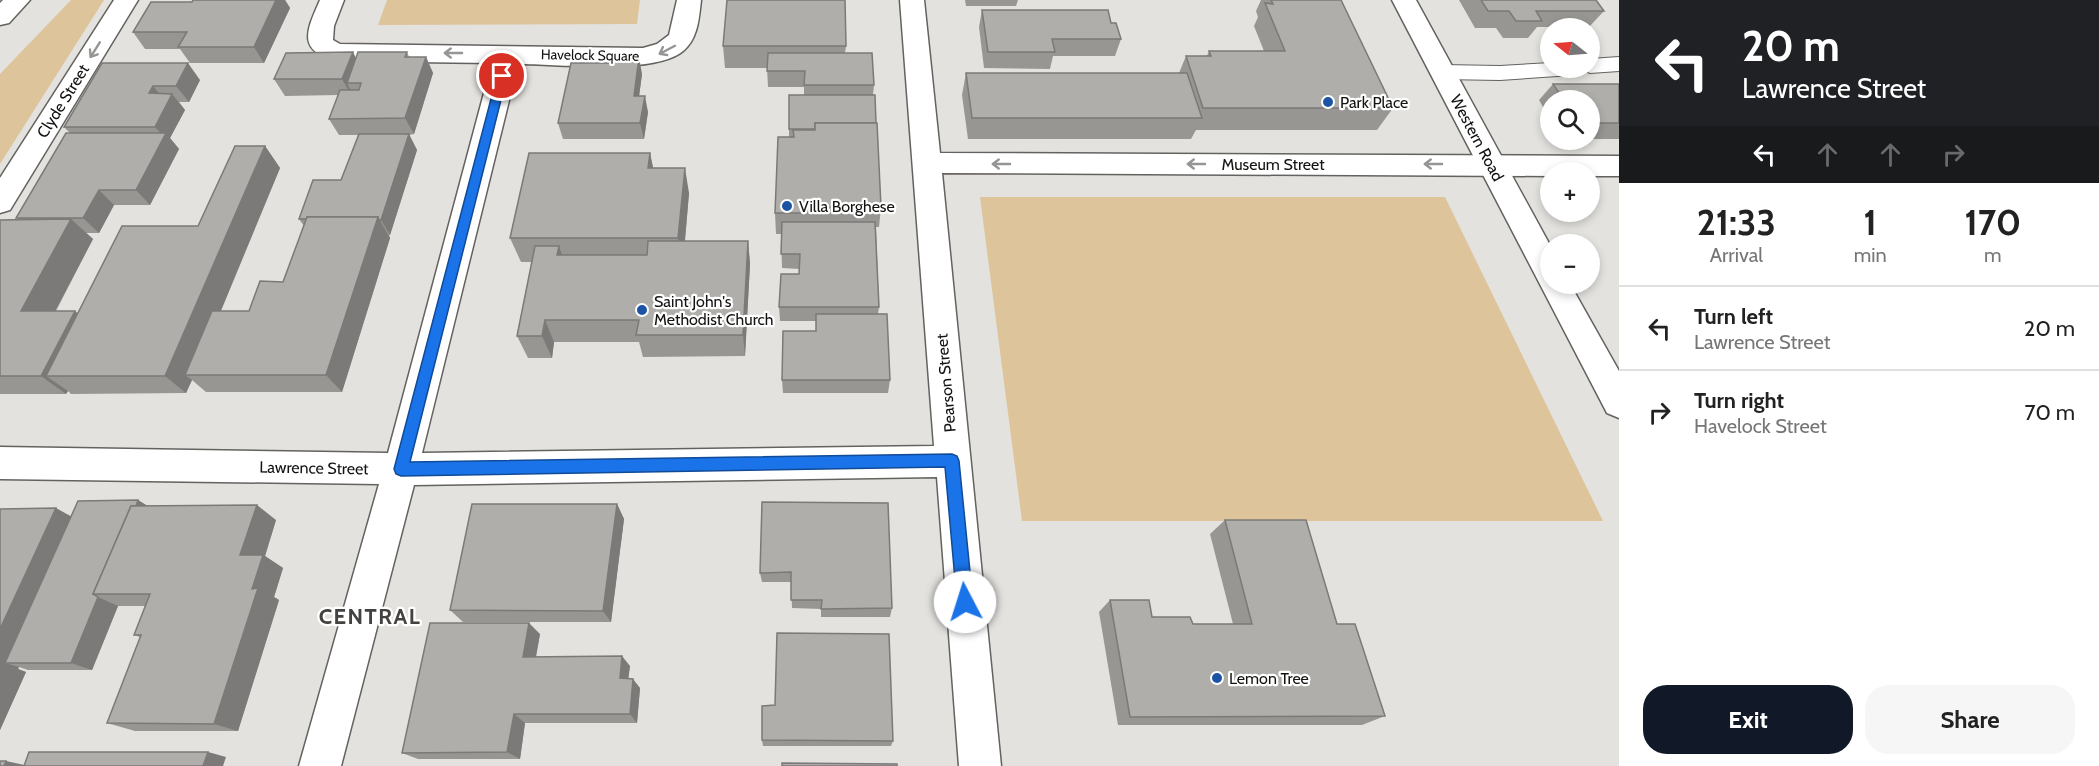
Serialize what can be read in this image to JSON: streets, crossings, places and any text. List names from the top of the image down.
{
  "streets": {
    "street": [
      "Havelock Square",
      "Clyde Street",
      "Western Road",
      "Museum Street",
      "Pearson Street",
      "Lawrence Street"
    ]
  },
  "crossings": [
    ["Western Road", "Museum Street"],
    ["Museum Street", "Pearson Street"],
    ["Pearson Street", "Lawrence Street"]
  ],
  "one_way": ["Clyde Street", "Museum Street"],
  "districts": ["CENTRAL"],
  "places": [
    "Park Place",
    "Villa Borghese",
    "Saint John's Methodist Church",
    "Lemon Tree"
  ],
  "north": "left",
  "page": {
    "turn": ["20 m", "Lawrence Street"],
    "map_buttons": ["+", "−"],
    "eta": [
      "21:33",
      "Arrival",
      "1",
      "min",
      "170",
      "m"
    ],
    "list": [
      {
        "name": "Turn left",
        "note": "Lawrence Street",
        "value": "20 m"
      },
      {
        "name": "Turn right",
        "note": "Havelock Street",
        "value": "70 m"
      }
    ],
    "buttons": ["Exit", "Share"]
  }
}
